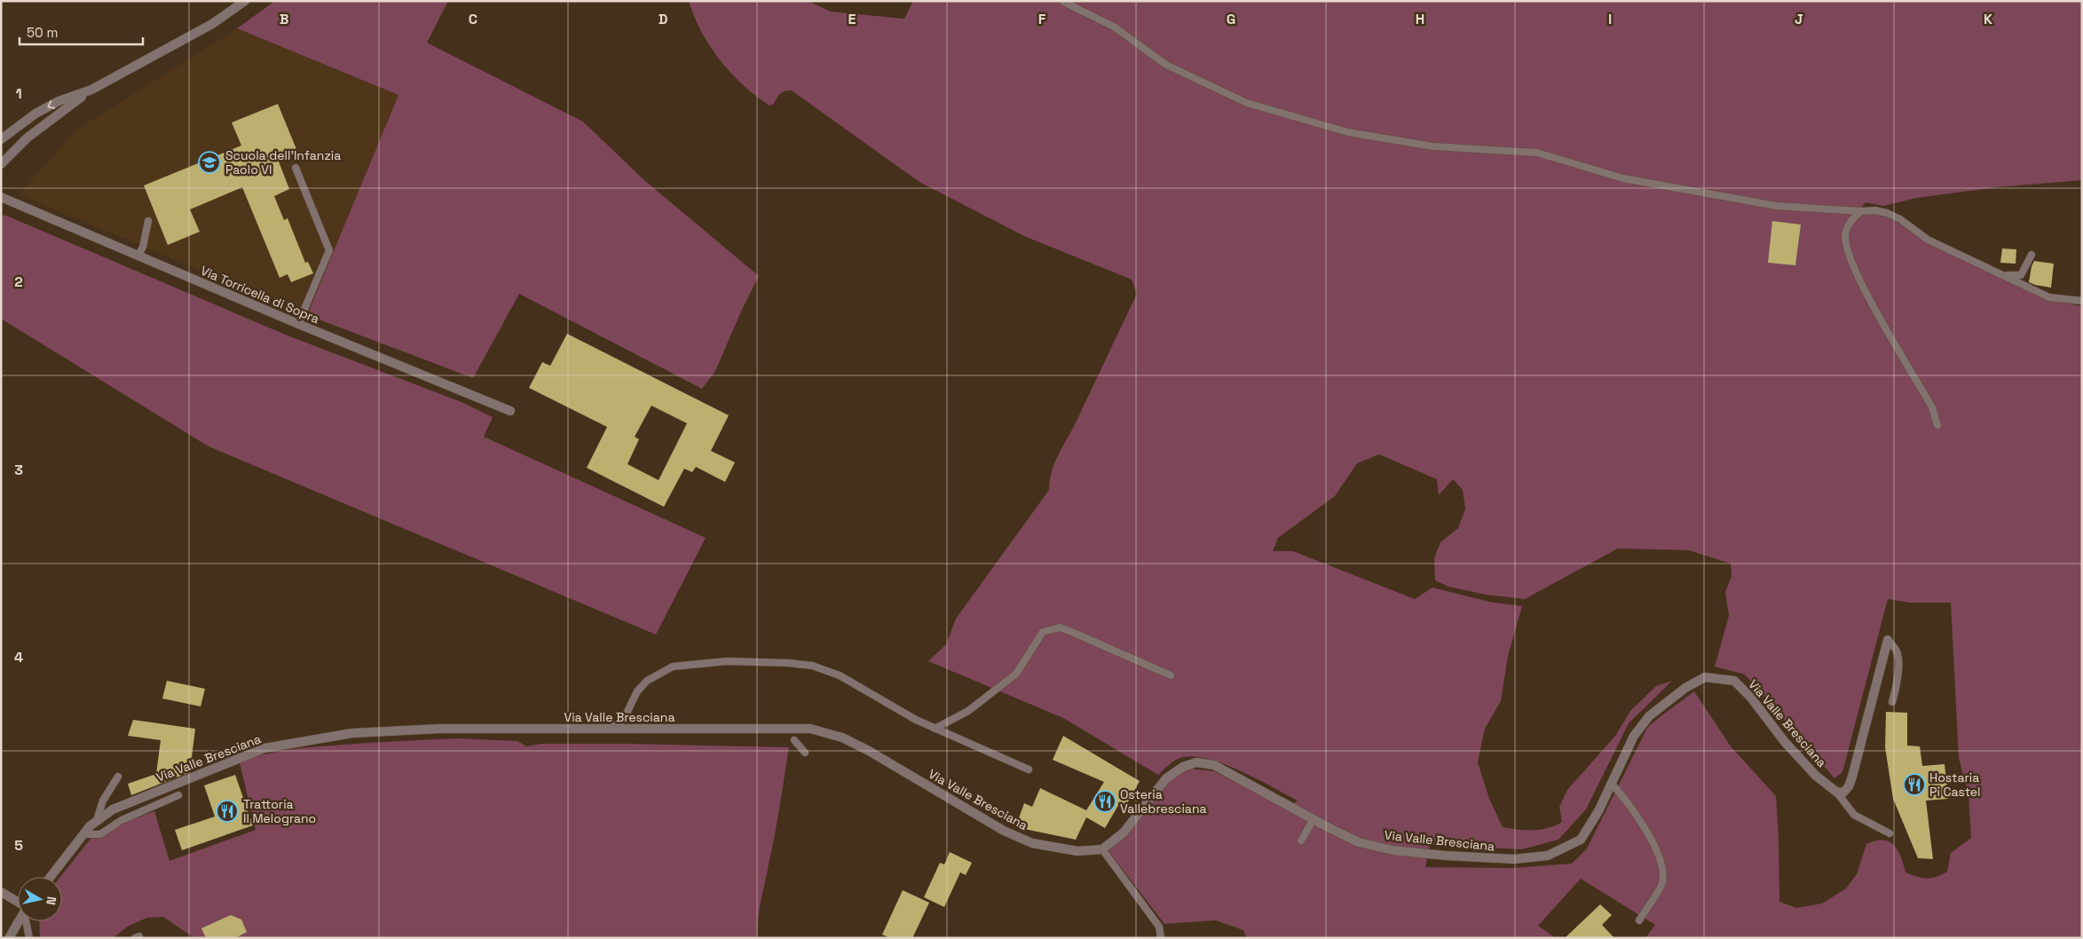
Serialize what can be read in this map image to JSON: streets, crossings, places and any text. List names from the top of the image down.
{
  "streets": {
    "street": ["Via Torricella di Sopra", "Via Valle Bresciana"]
  },
  "places": {
    "school or university": ["Scuola dell'Infanzia Paolo VI"],
    "restaurant": ["Hostaria Pi Castel", "Osteria Vallebresciana", "Trattoria Il Melograno"]
  },
  "scale_bar": "50 m",
  "north": "right",
  "grid": {
    "columns": [
      "B",
      "C",
      "D",
      "E",
      "F",
      "G",
      "H",
      "I",
      "J",
      "K"
    ],
    "rows": [
      "1",
      "2",
      "3",
      "4",
      "5"
    ]
  }
}
